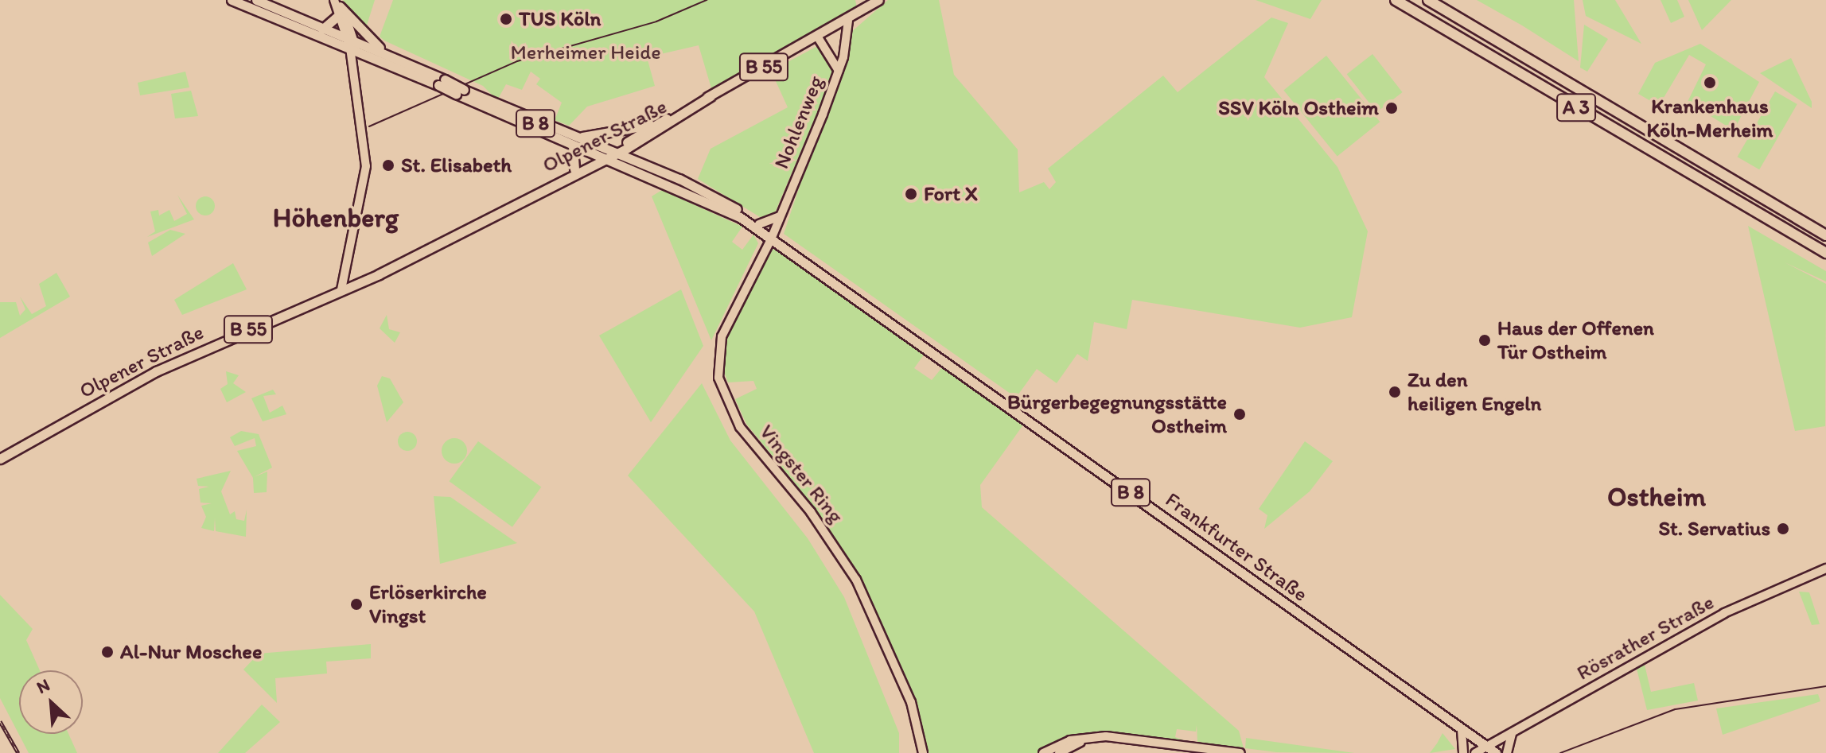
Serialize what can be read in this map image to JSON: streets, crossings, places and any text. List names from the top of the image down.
{
  "streets": {
    "highway": ["A 3"],
    "main road": [
      "B 55",
      "Nohlenweg",
      "B 8",
      "Olpener Straße",
      "Vingster Ring",
      "Frankfurter Straße",
      "Rösrather Straße"
    ]
  },
  "crossings": [
    ["B 55", "Olpener Straße"],
    ["B 55", "Frankfurter Straße"],
    ["Nohlenweg", "Olpener Straße"],
    ["Nohlenweg", "Vingster Ring"],
    ["Nohlenweg", "Frankfurter Straße"],
    ["Olpener Straße", "Frankfurter Straße"],
    ["Vingster Ring", "Frankfurter Straße"],
    ["Frankfurter Straße", "Rösrather Straße"]
  ],
  "districts": ["Höhenberg", "Ostheim"],
  "parks": ["Merheimer Heide"],
  "places": [
    "TUS Köln",
    "Krankenhaus Köln-Merheim",
    "SSV Köln Ostheim",
    "St. Elisabeth",
    "Fort X",
    "Haus der Offenen Tür Ostheim",
    "Zu den heiligen Engeln",
    "Bürgerbegegnungsstätte Ostheim",
    "St. Servatius",
    "Erlöserkirche Vingst",
    "Al-Nur Moschee"
  ],
  "north": "top left"
}
